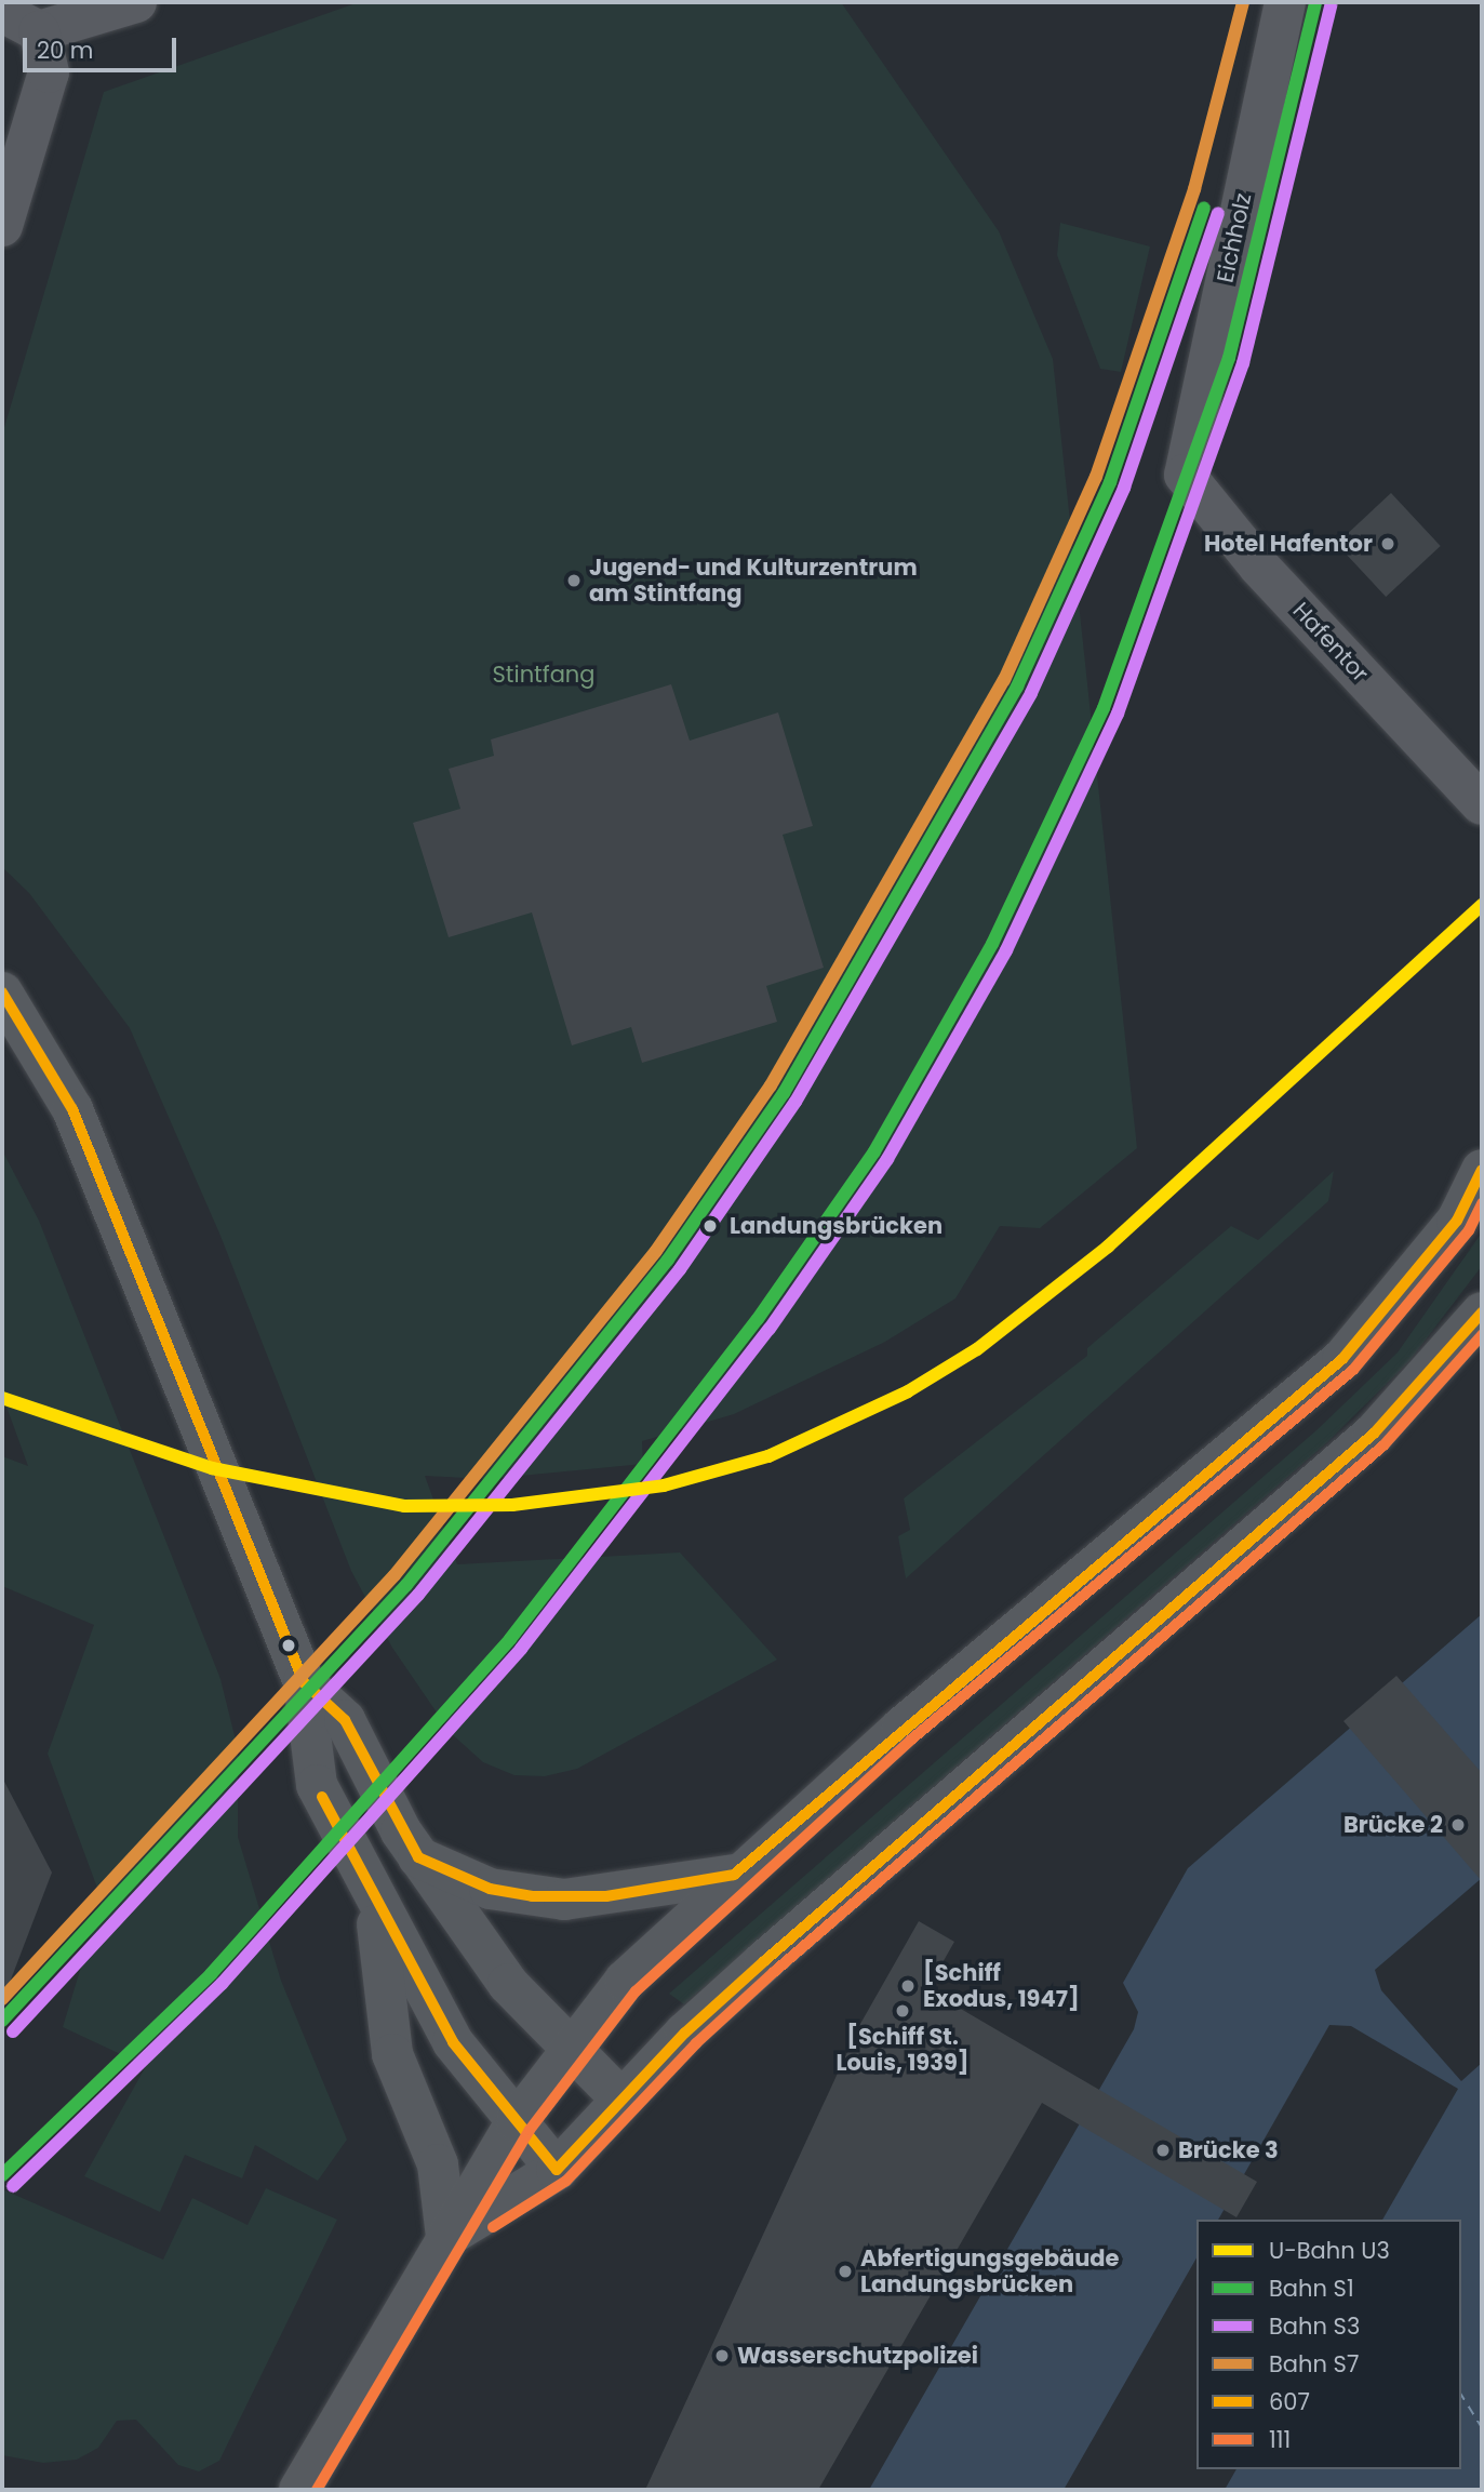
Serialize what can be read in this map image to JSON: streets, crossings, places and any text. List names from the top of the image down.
{
  "streets": {
    "street": ["Eichholz", "Hafentor"]
  },
  "crossings": [
    ["Eichholz", "Hafentor"]
  ],
  "parks": ["Stintfang"],
  "places": [
    "Hotel Hafentor",
    "Jugend- und Kulturzentrum am Stintfang",
    "Landungsbrücken",
    "Brücke 2",
    "[Schiff Exodus, 1947]",
    "[Schiff St. Louis, 1939]",
    "Brücke 3",
    "Abfertigungsgebäude Landungsbrücken",
    "Wasserschutzpolizei"
  ],
  "lines": [
    "rail line S1",
    "rail line S7",
    "rail line S3",
    "metro line U3",
    "transit line 607",
    "transit line 111"
  ],
  "legend": [
    "U-Bahn U3",
    "Bahn S1",
    "Bahn S3",
    "Bahn S7",
    "607",
    "111"
  ],
  "scale_bar": "20 m"
}
